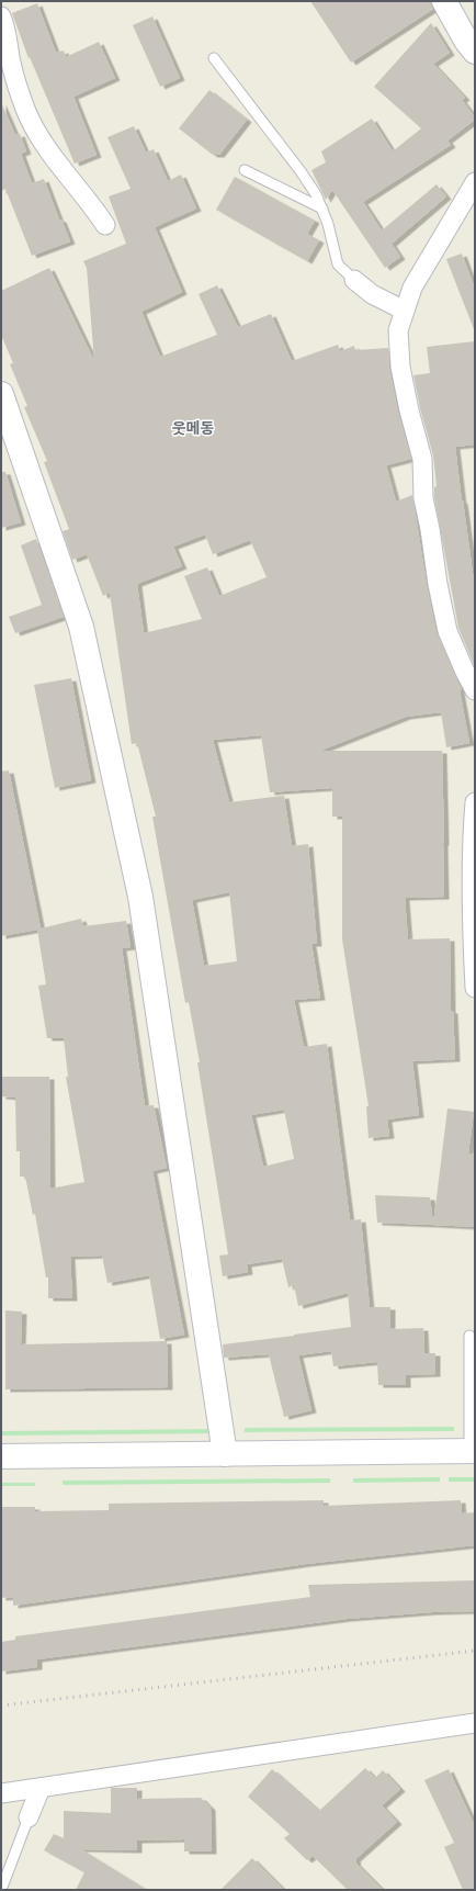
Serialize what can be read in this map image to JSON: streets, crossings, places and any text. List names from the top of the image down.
{
  "districts": ["웃메동"]
}
